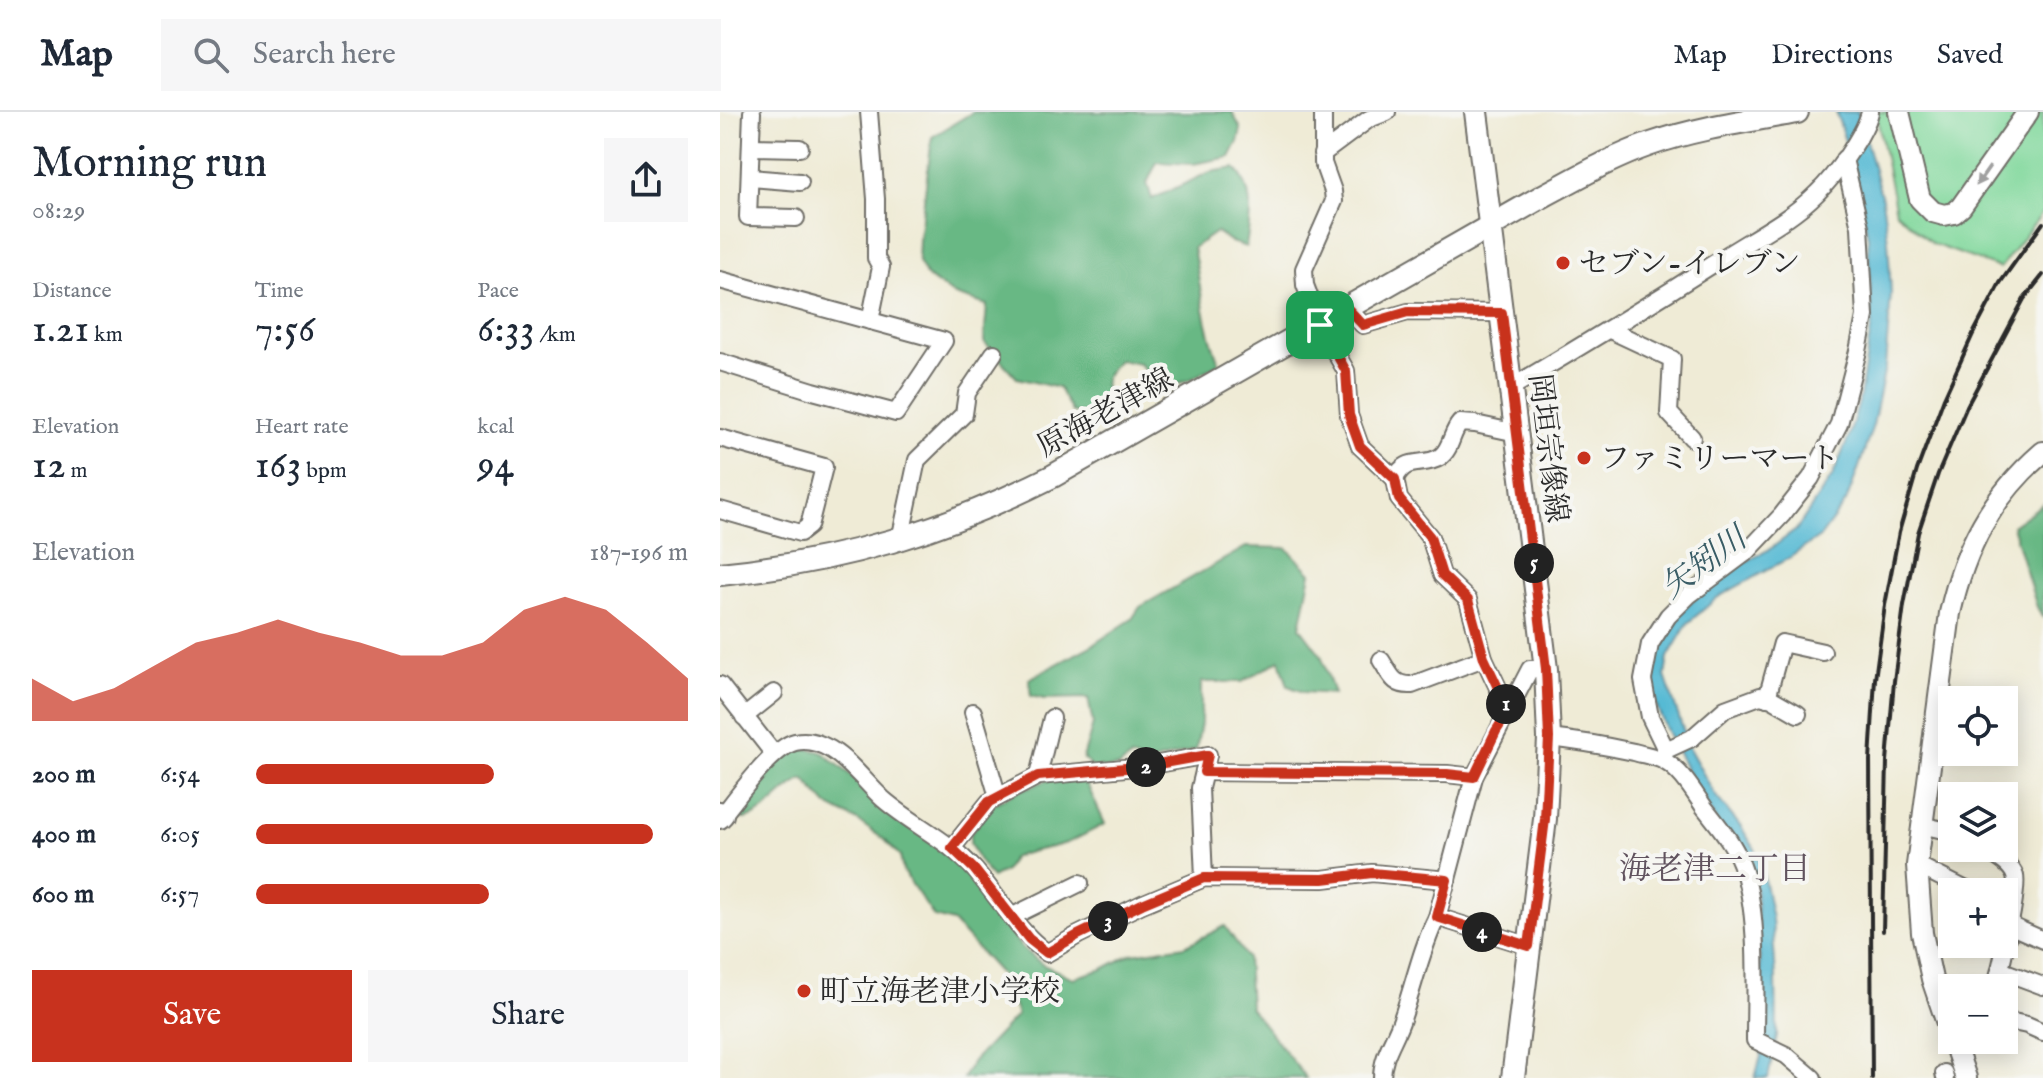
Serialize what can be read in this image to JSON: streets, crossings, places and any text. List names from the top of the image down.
{
  "streets": {
    "main road": ["原海老津線", "岡垣宗像線"]
  },
  "crossings": [
    ["原海老津線", "岡垣宗像線"]
  ],
  "districts": ["海老津二丁目"],
  "water": ["矢矧川"],
  "places": ["セブン-イレブン", "ファミリーマート", "町立海老津小学校"],
  "page": {
    "header": "Map",
    "search": "Search here",
    "nav": ["Map", "Directions", "Saved"],
    "heading": ["Morning run", "08:29"],
    "stats": [
      ["Distance", "1.21 km"],
      ["Time", "7:56"],
      ["Pace", "6:33 /km"],
      ["Elevation", "12 m"],
      ["Heart rate", "163 bpm"],
      ["kcal", "94"]
    ],
    "chart": ["Elevation", "187–196 m"],
    "pins": [
      "5",
      "1",
      "2",
      "3",
      "4"
    ],
    "map_buttons": ["+", "−"],
    "list": [
      {
        "name": "200 m",
        "note": "6:54"
      },
      {
        "name": "400 m",
        "note": "6:05"
      },
      {
        "name": "600 m",
        "note": "6:57"
      }
    ],
    "buttons": ["Save", "Share"]
  }
}
